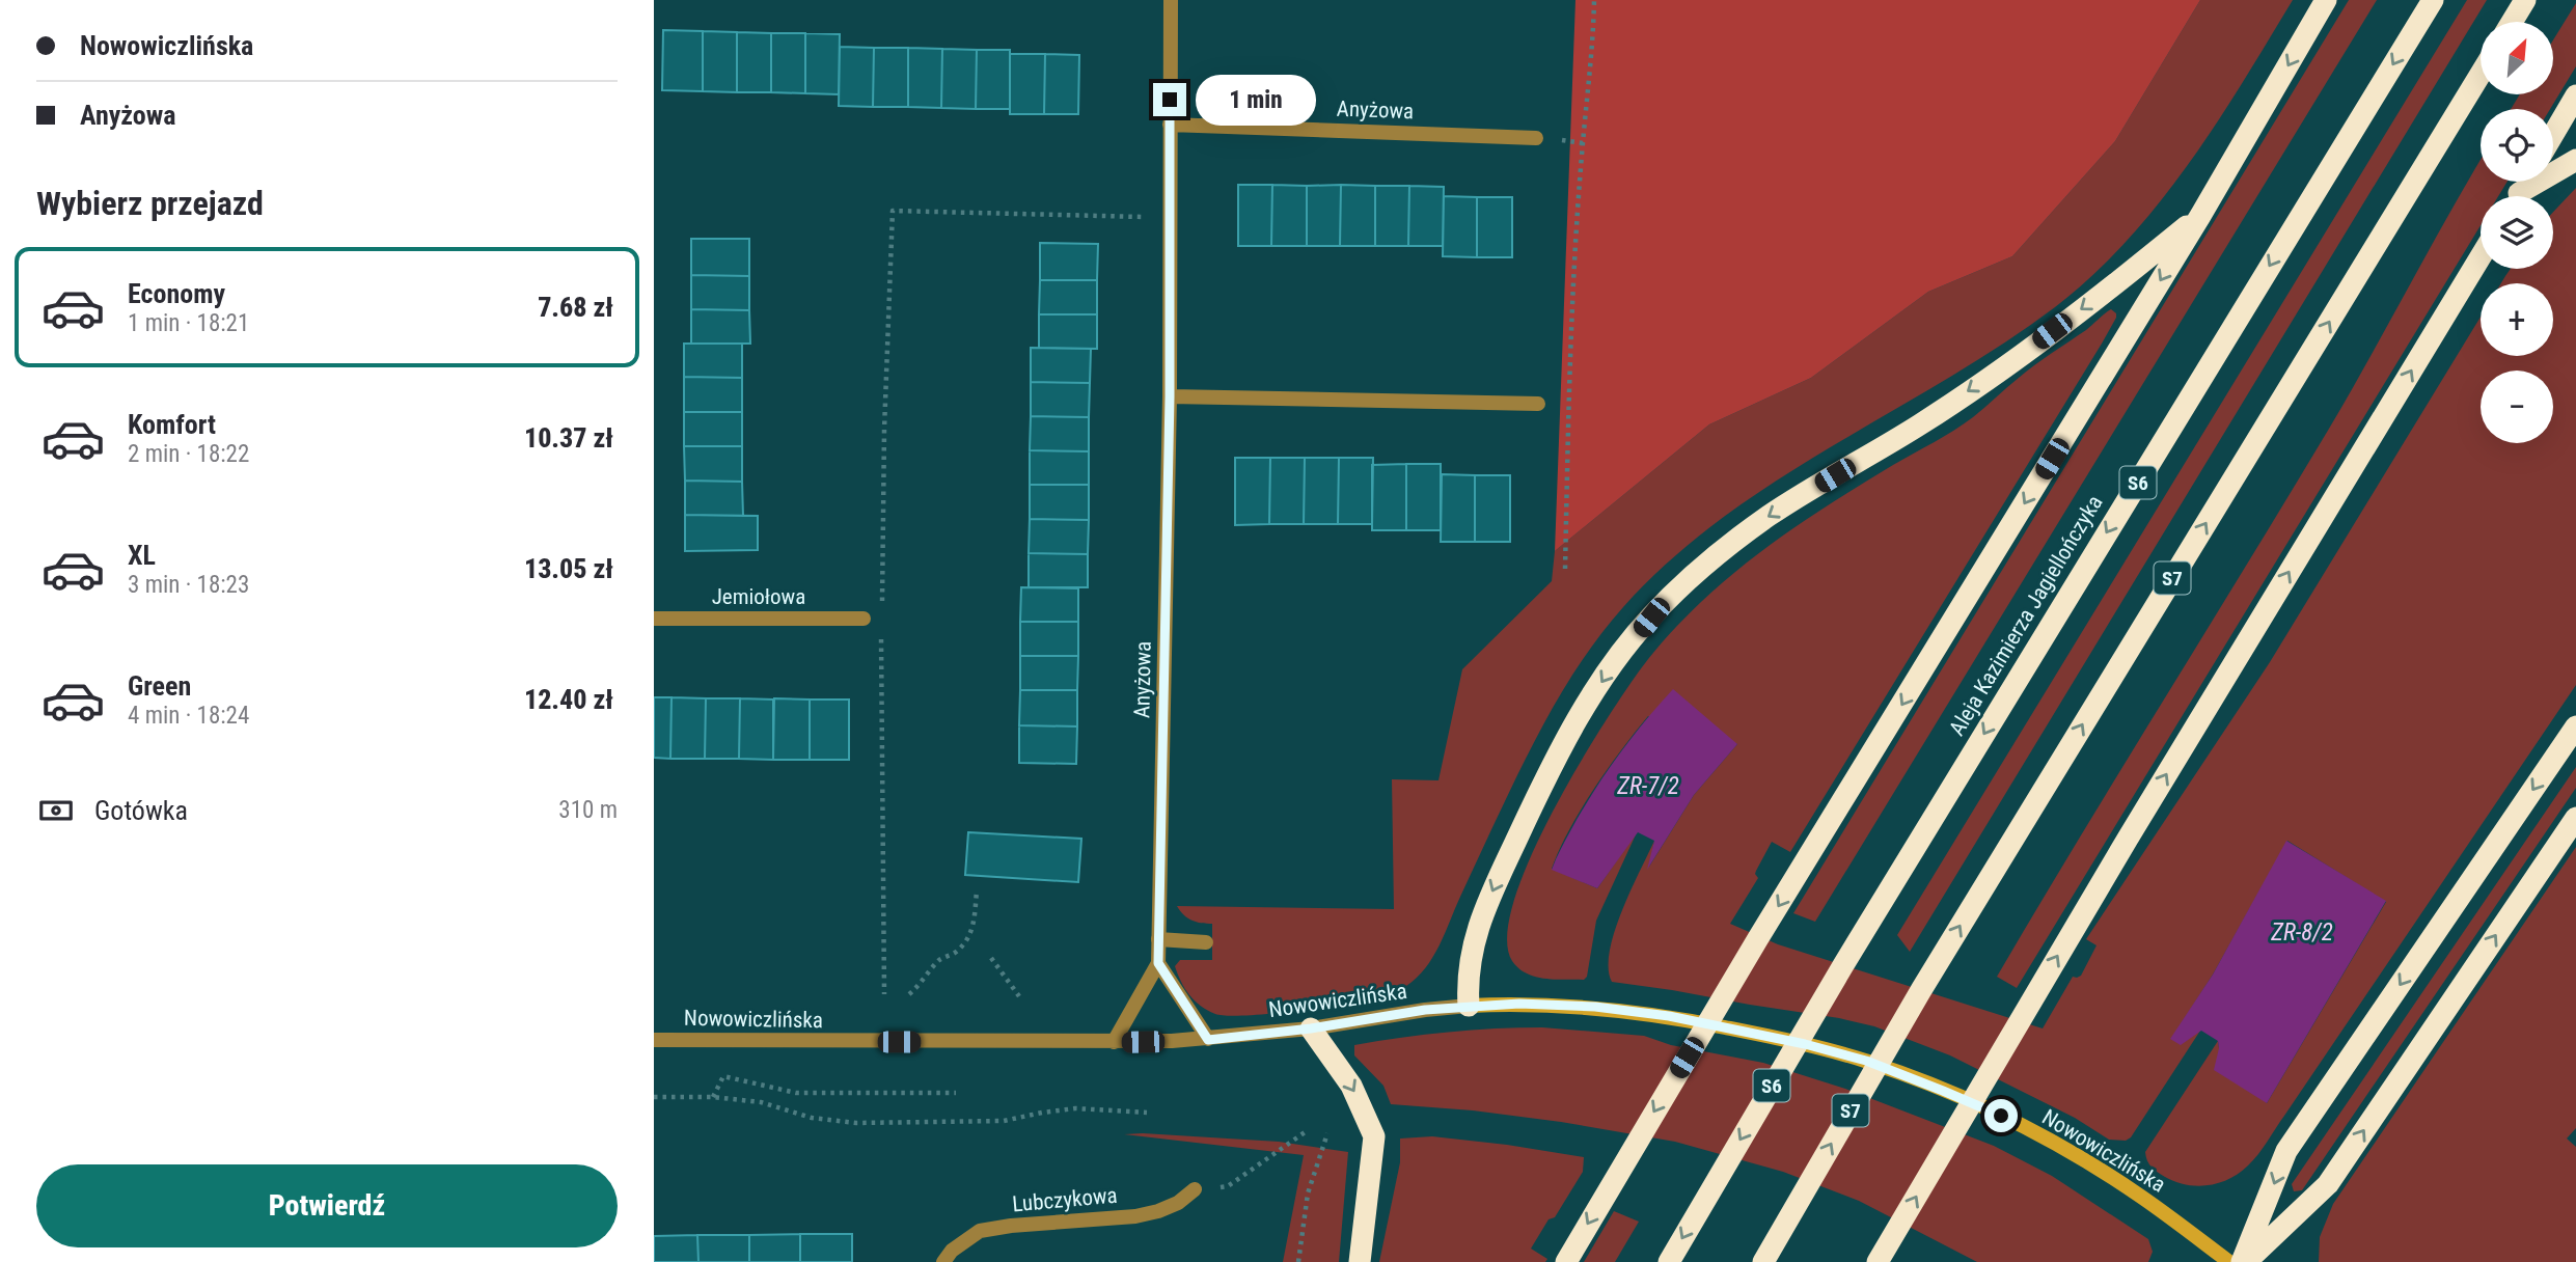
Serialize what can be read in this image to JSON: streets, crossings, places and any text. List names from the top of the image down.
{
  "streets": {
    "highway": ["S6", "S7", "Aleja Kazimierza Jagiellończyka"],
    "main road": ["Nowowiczlińska"],
    "street": ["Anyżowa", "Jemiołowa", "Lubczykowa"]
  },
  "water": ["ZR-7/2", "ZR-8/2"],
  "north": "top right",
  "page": {
    "banner": ["Nowowiczlińska", "Anyżowa"],
    "map_buttons": ["+", "−"],
    "bubble": "1 min",
    "heading": "Wybierz przejazd",
    "list": [
      {
        "name": "Economy",
        "note": "1 min · 18:21",
        "value": "7.68 zł"
      },
      {
        "name": "Komfort",
        "note": "2 min · 18:22",
        "value": "10.37 zł"
      },
      {
        "name": "XL",
        "note": "3 min · 18:23",
        "value": "13.05 zł"
      },
      {
        "name": "Green",
        "note": "4 min · 18:24",
        "value": "12.40 zł"
      }
    ],
    "pay": ["Gotówka", "310 m"],
    "buttons": "Potwierdź"
  }
}
